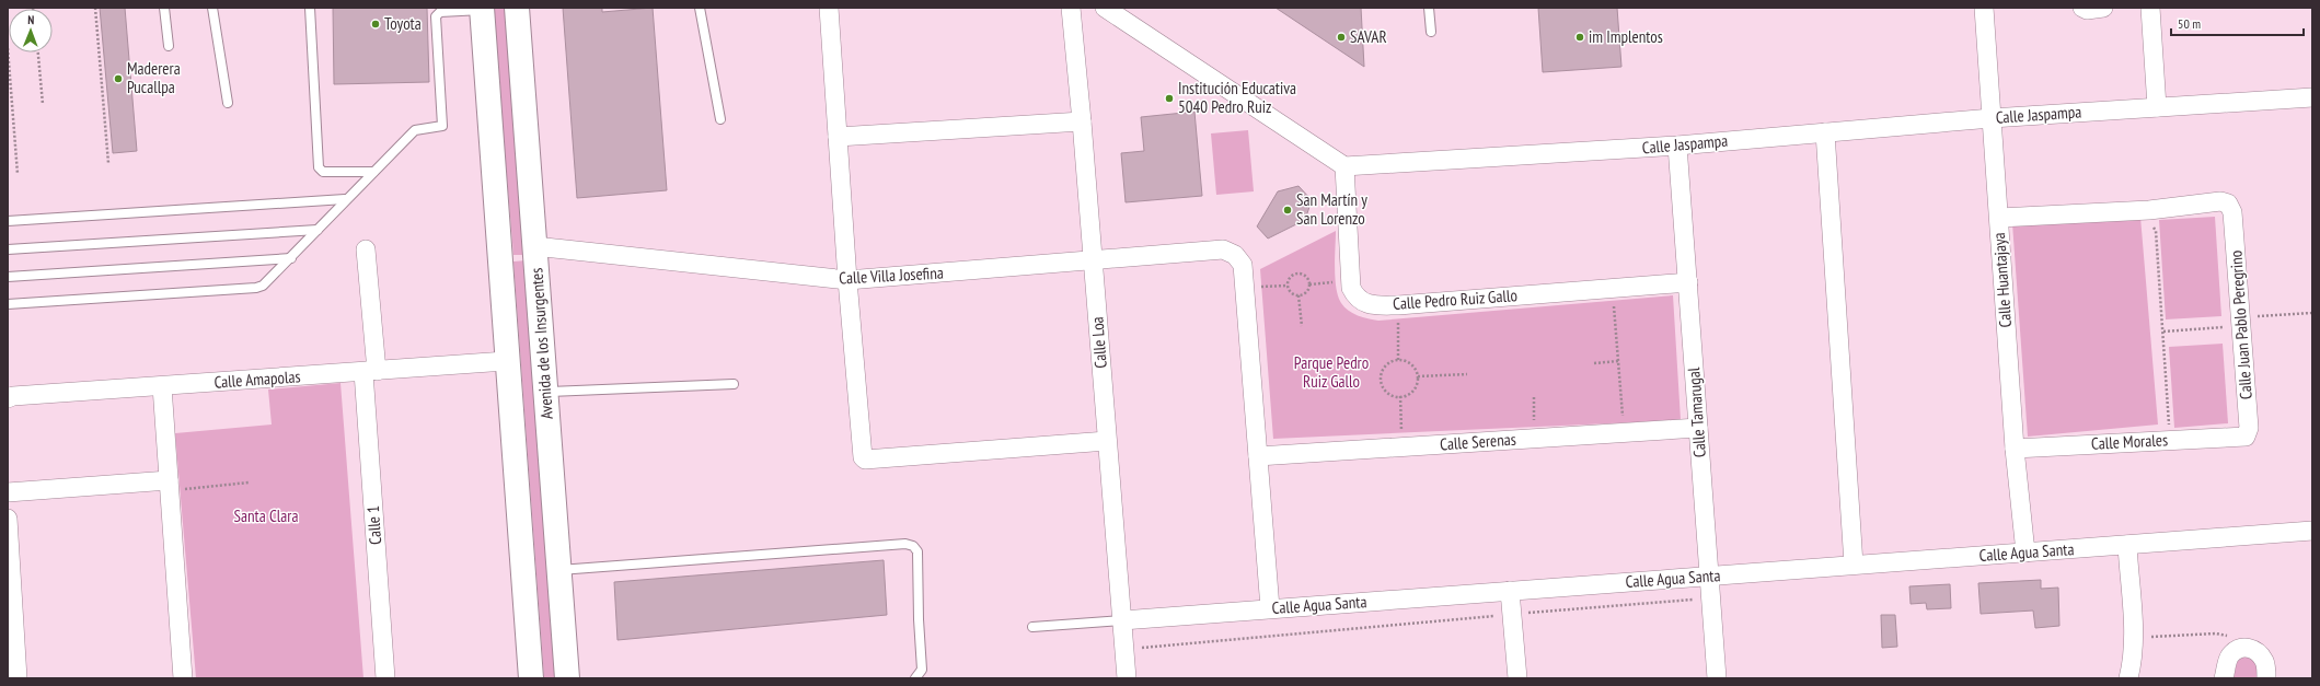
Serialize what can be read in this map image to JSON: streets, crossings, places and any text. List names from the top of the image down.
{
  "streets": {
    "main road": ["Avenida de los Insurgentes"],
    "street": [
      "Calle Jaspampa",
      "Calle Villa Josefina",
      "Calle Huantajaya",
      "Calle Pedro Ruiz Gallo",
      "Calle Juan Pablo Peregrino",
      "Calle Loa",
      "Calle Amapolas",
      "Calle Tamarugal",
      "Calle Serenas",
      "Calle Morales",
      "Calle 1",
      "Calle Agua Santa"
    ]
  },
  "crossings": [
    ["Calle Jaspampa", "Calle Huantajaya"],
    ["Calle Jaspampa", "Calle Pedro Ruiz Gallo"],
    ["Calle Jaspampa", "Calle Tamarugal"],
    ["Calle Villa Josefina", "Calle Loa"],
    ["Calle Villa Josefina", "Avenida de los Insurgentes"],
    ["Calle Huantajaya", "Calle Morales"],
    ["Calle Huantajaya", "Calle Agua Santa"],
    ["Calle Pedro Ruiz Gallo", "Calle Tamarugal"],
    ["Calle Juan Pablo Peregrino", "Calle Morales"],
    ["Calle Loa", "Calle Agua Santa"],
    ["Calle Amapolas", "Calle 1"],
    ["Calle Tamarugal", "Calle Serenas"],
    ["Calle Tamarugal", "Calle Agua Santa"]
  ],
  "parks": ["Parque Pedro Ruiz Gallo", "Santa Clara"],
  "places": [
    "Toyota",
    "SAVAR",
    "im Implentos",
    "Maderera Pucallpa",
    "Institución Educativa 5040 Pedro Ruiz",
    "San Martín y San Lorenzo"
  ],
  "scale_bar": "50 m",
  "north": "top"
}
